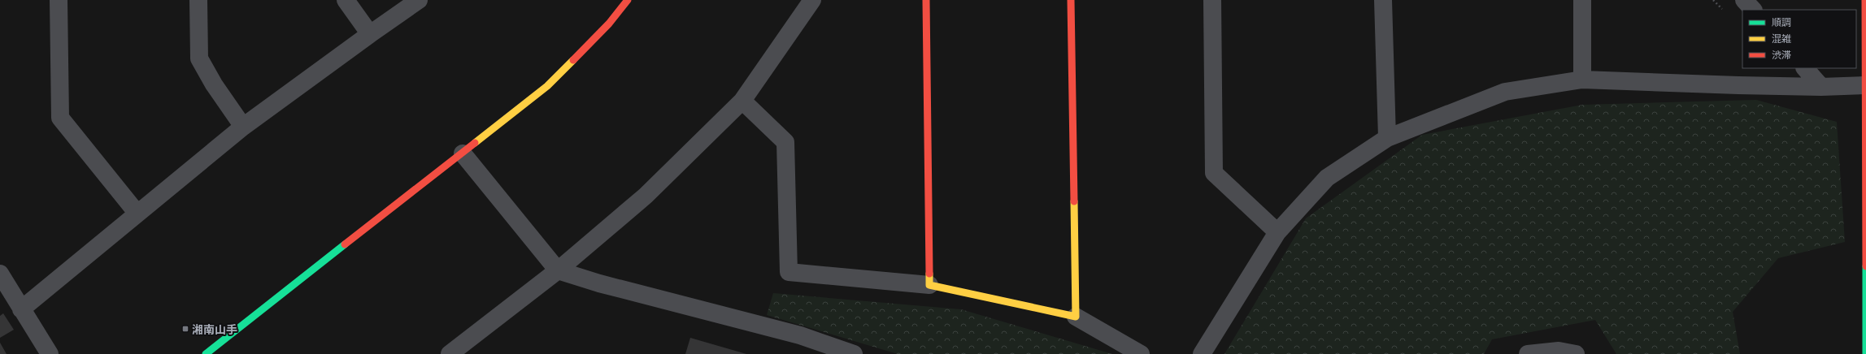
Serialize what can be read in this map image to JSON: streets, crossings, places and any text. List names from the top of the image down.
{
  "places": {
    "transit": ["湘南山手"]
  },
  "legend": ["順調", "混雑", "渋滞"]
}
